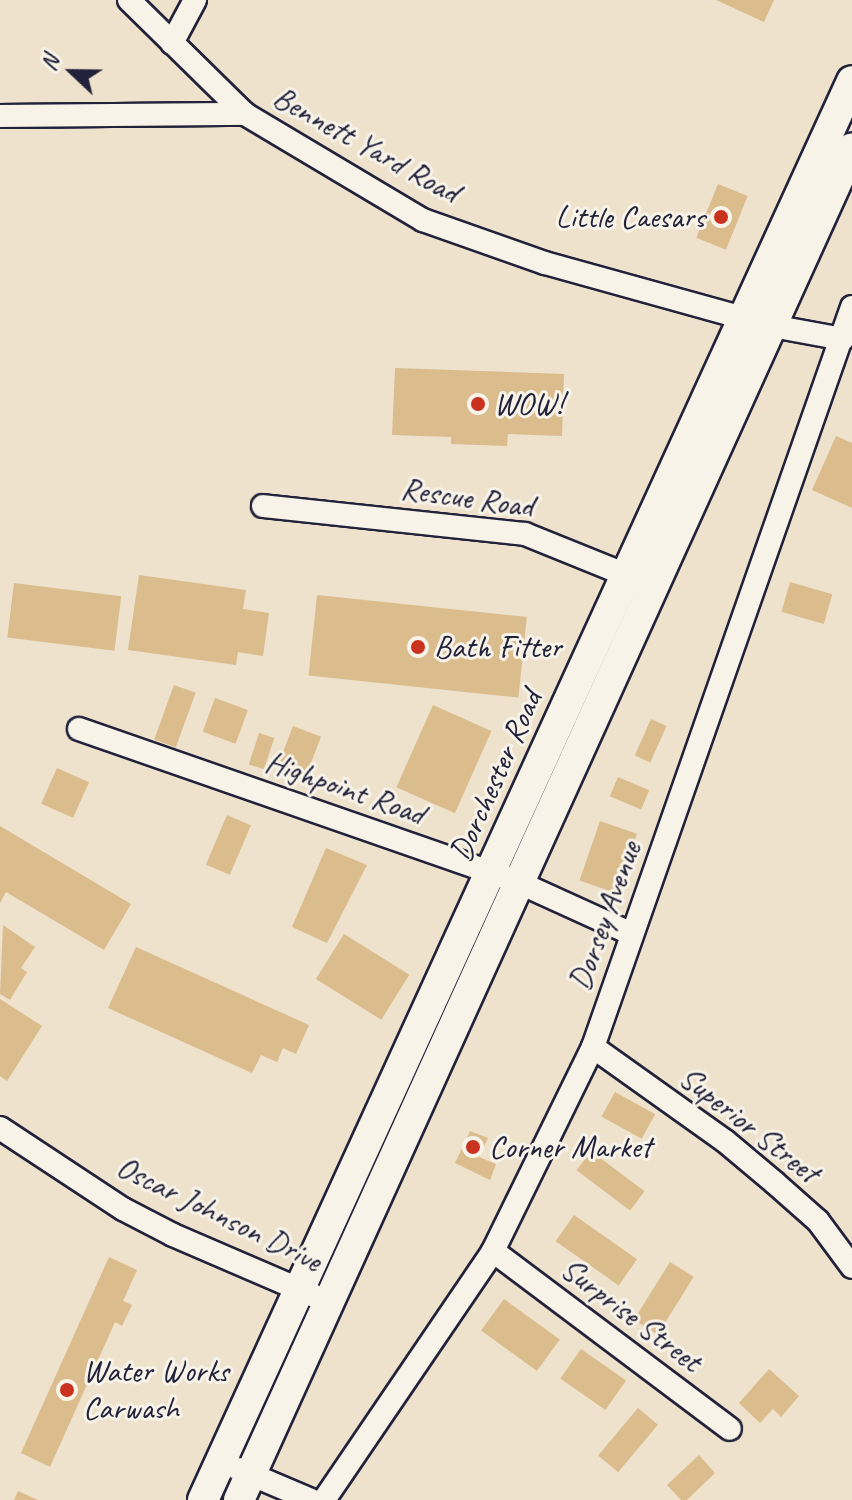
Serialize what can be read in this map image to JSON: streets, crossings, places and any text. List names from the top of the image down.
{
  "streets": {
    "main road": ["Dorchester Road"],
    "street": [
      "Bennett Yard Road",
      "Rescue Road",
      "Highpoint Road",
      "Dorsey Avenue",
      "Superior Street",
      "Oscar Johnson Drive",
      "Surprise Street"
    ]
  },
  "crossings": [
    ["Bennett Yard Road", "Dorchester Road"],
    ["Bennett Yard Road", "Dorsey Avenue"],
    ["Rescue Road", "Dorchester Road"],
    ["Dorchester Road", "Highpoint Road"],
    ["Dorchester Road", "Oscar Johnson Drive"],
    ["Highpoint Road", "Dorsey Avenue"],
    ["Dorsey Avenue", "Superior Street"],
    ["Dorsey Avenue", "Surprise Street"]
  ],
  "places": [
    "Little Caesars",
    "WOW!",
    "Bath Fitter",
    "Corner Market",
    "Water Works Carwash"
  ],
  "north": "left"
}
